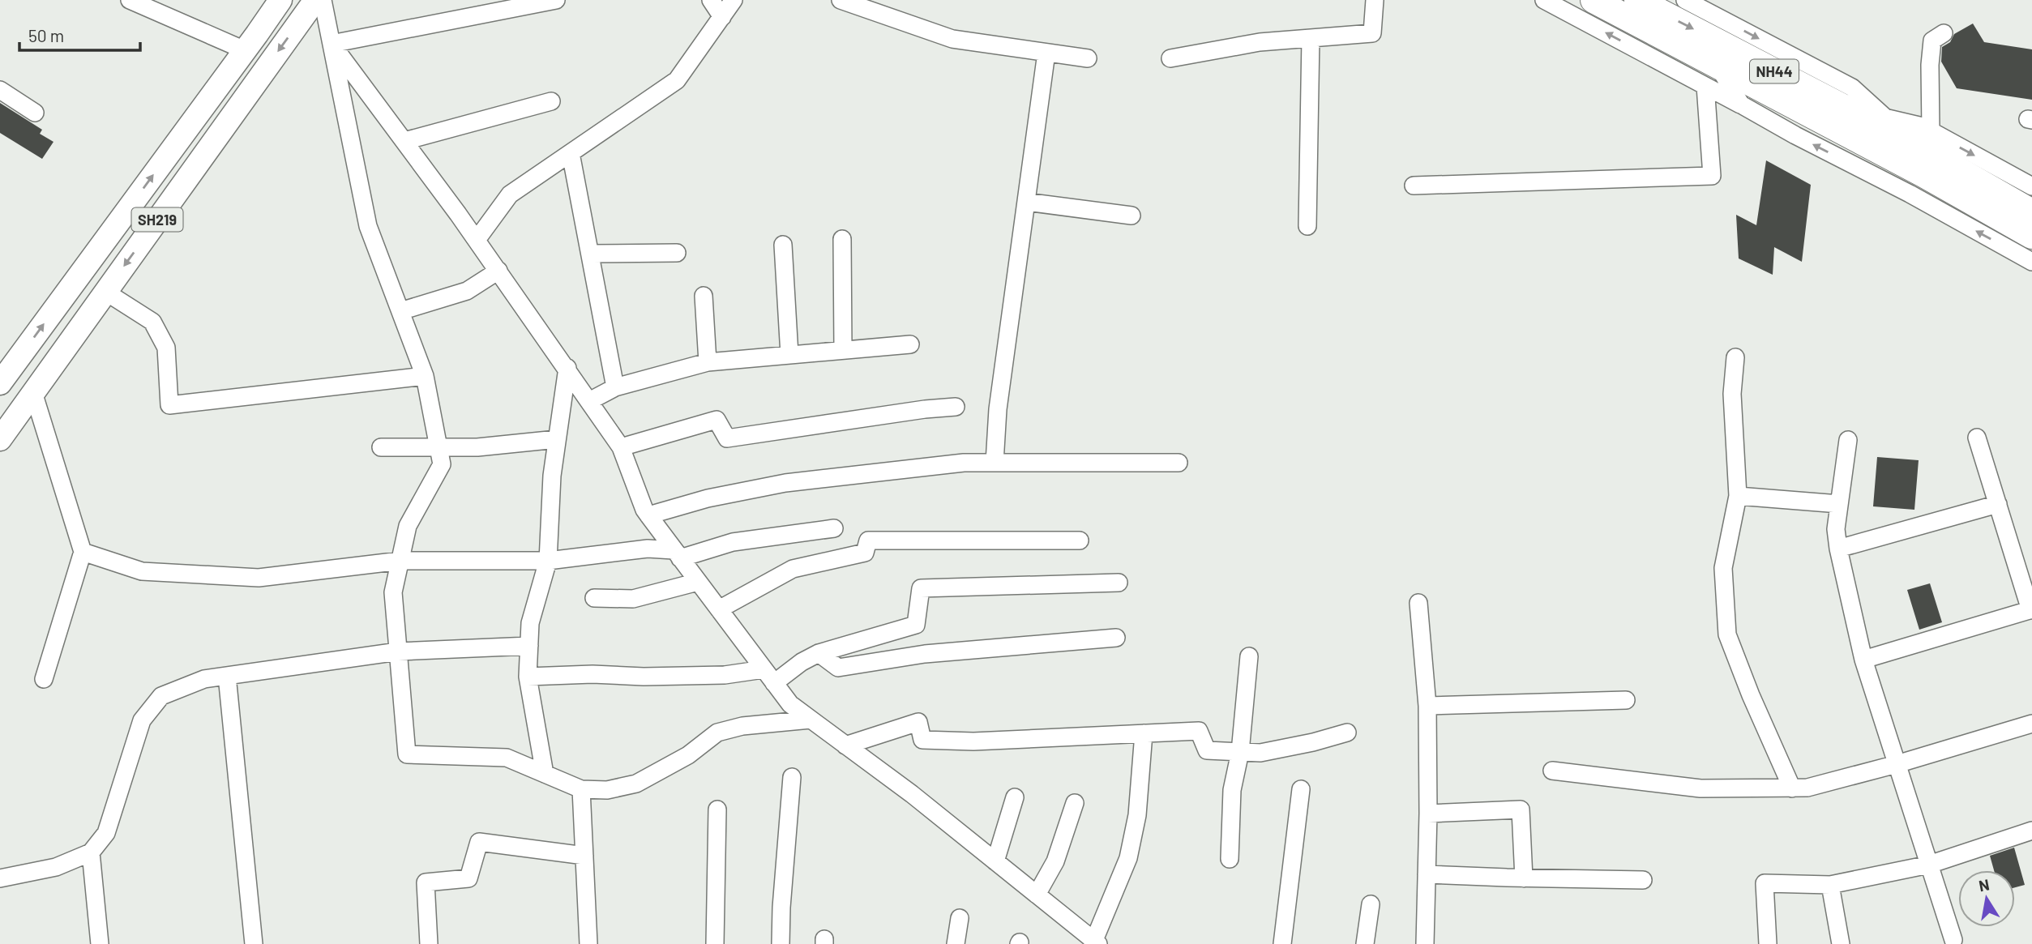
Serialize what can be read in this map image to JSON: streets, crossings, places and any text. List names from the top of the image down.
{
  "streets": {
    "highway": ["NH44"],
    "main road": ["SH219"]
  },
  "scale_bar": "50 m",
  "north": "top"
}
